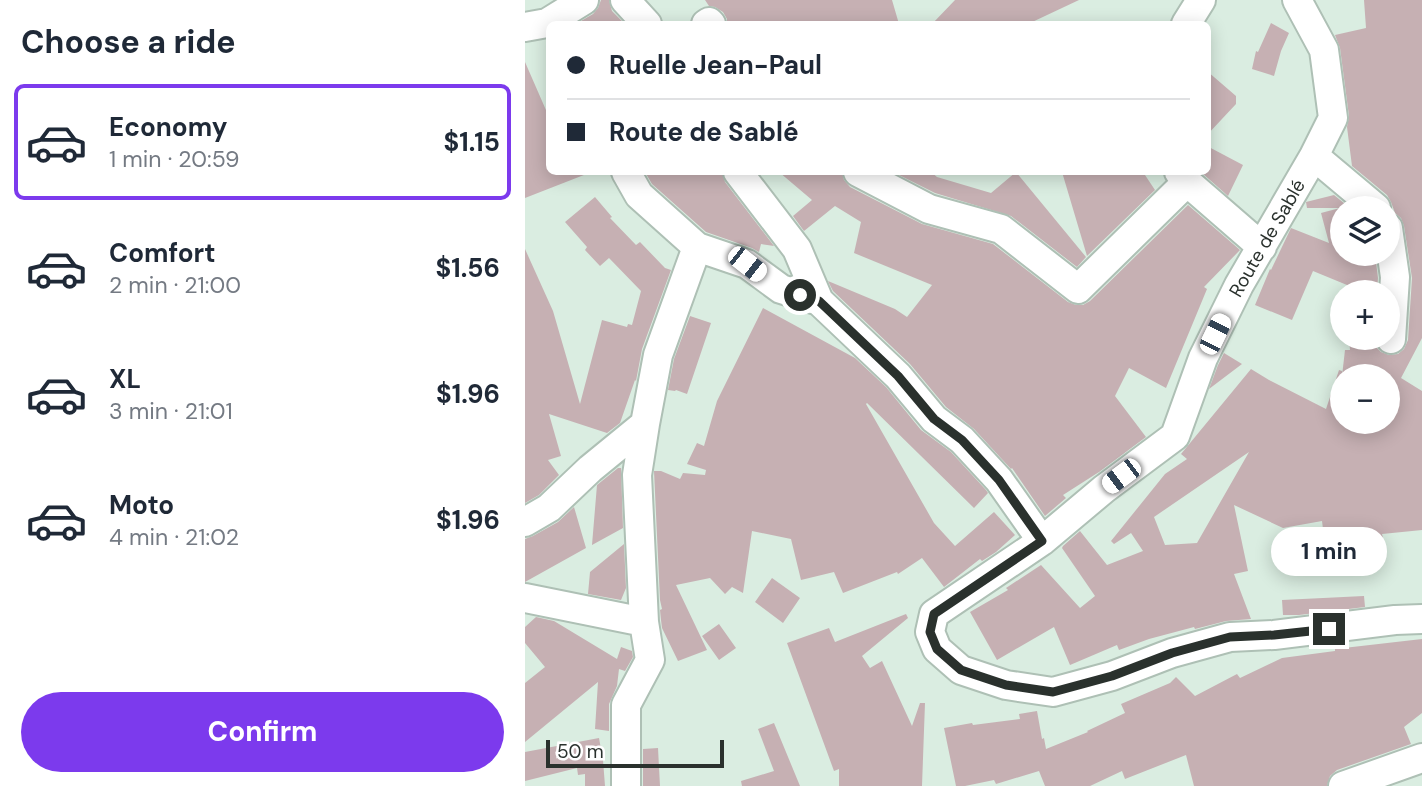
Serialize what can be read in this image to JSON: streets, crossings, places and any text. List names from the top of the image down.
{
  "streets": {
    "street": ["Route de Sablé"]
  },
  "scale_bar": "50 m",
  "page": {
    "heading": "Choose a ride",
    "banner": ["Ruelle Jean-Paul", "Route de Sablé"],
    "list": [
      {
        "name": "Economy",
        "note": "1 min · 20:59",
        "value": "$1.15"
      },
      {
        "name": "Comfort",
        "note": "2 min · 21:00",
        "value": "$1.56"
      },
      {
        "name": "XL",
        "note": "3 min · 21:01",
        "value": "$1.96"
      },
      {
        "name": "Moto",
        "note": "4 min · 21:02",
        "value": "$1.96"
      }
    ],
    "map_buttons": ["+", "−"],
    "bubble": "1 min",
    "buttons": "Confirm",
    "scale": "50 m"
  }
}
